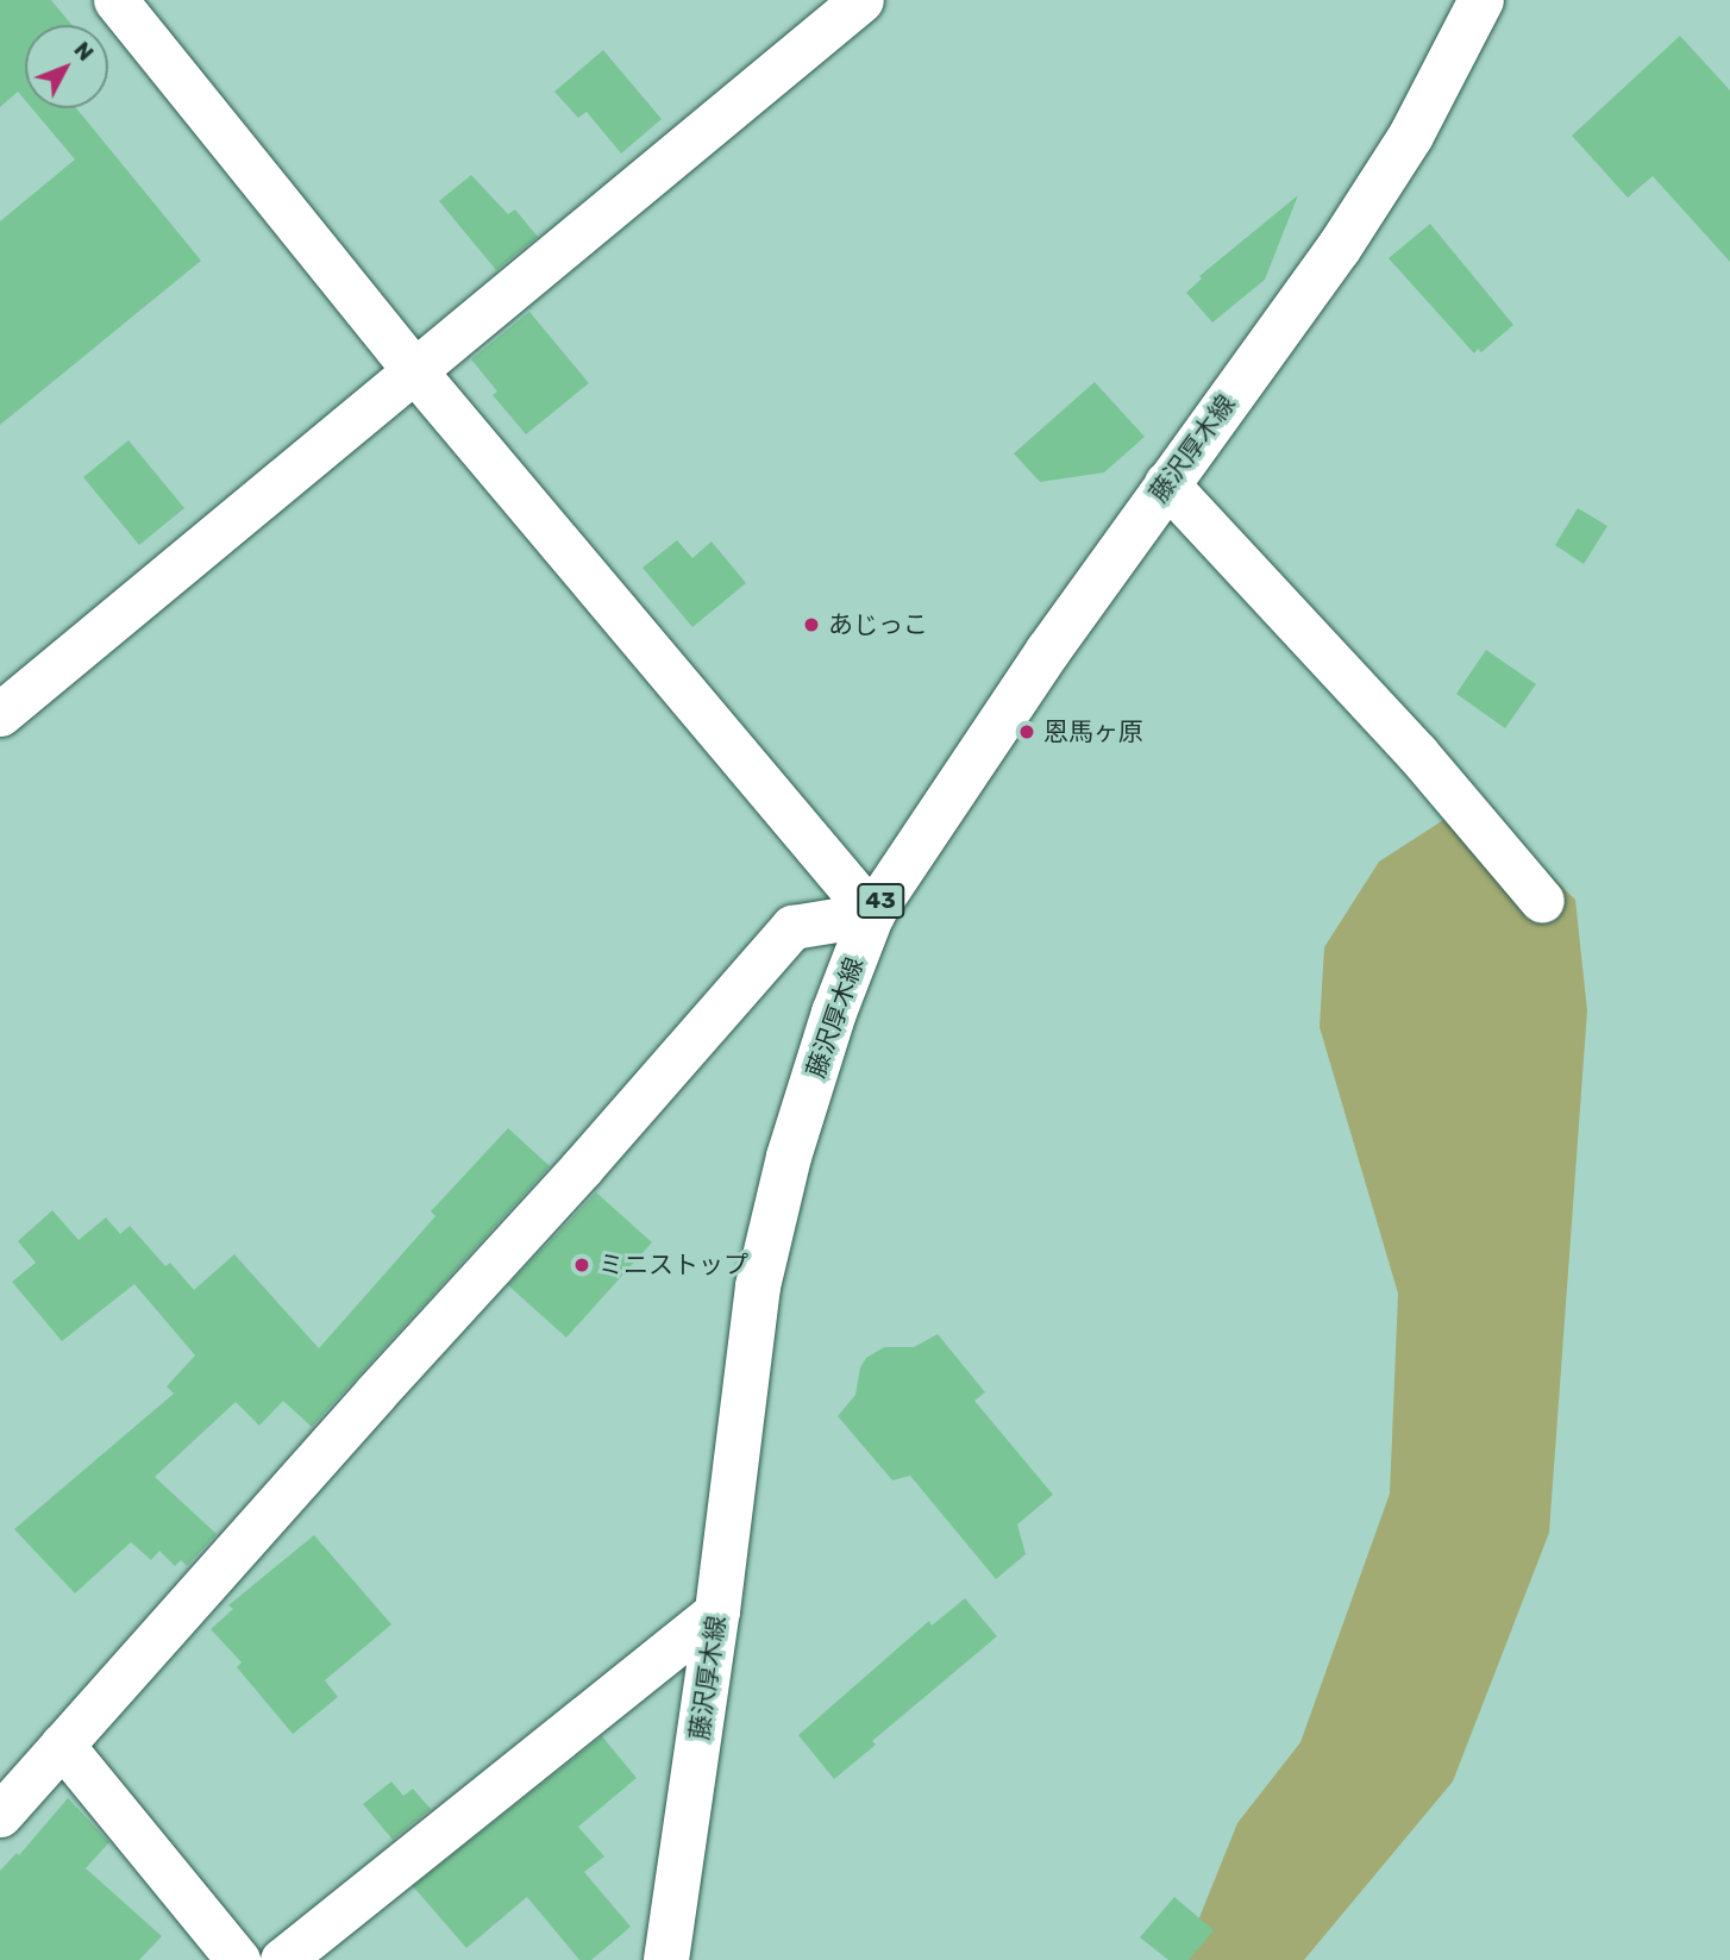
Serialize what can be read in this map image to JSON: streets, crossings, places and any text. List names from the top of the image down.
{
  "streets": {
    "main road": ["藤沢厚木線", "43"]
  },
  "places": ["あじっこ", "恩馬ヶ原", "ミニストップ"],
  "north": "top right"
}
